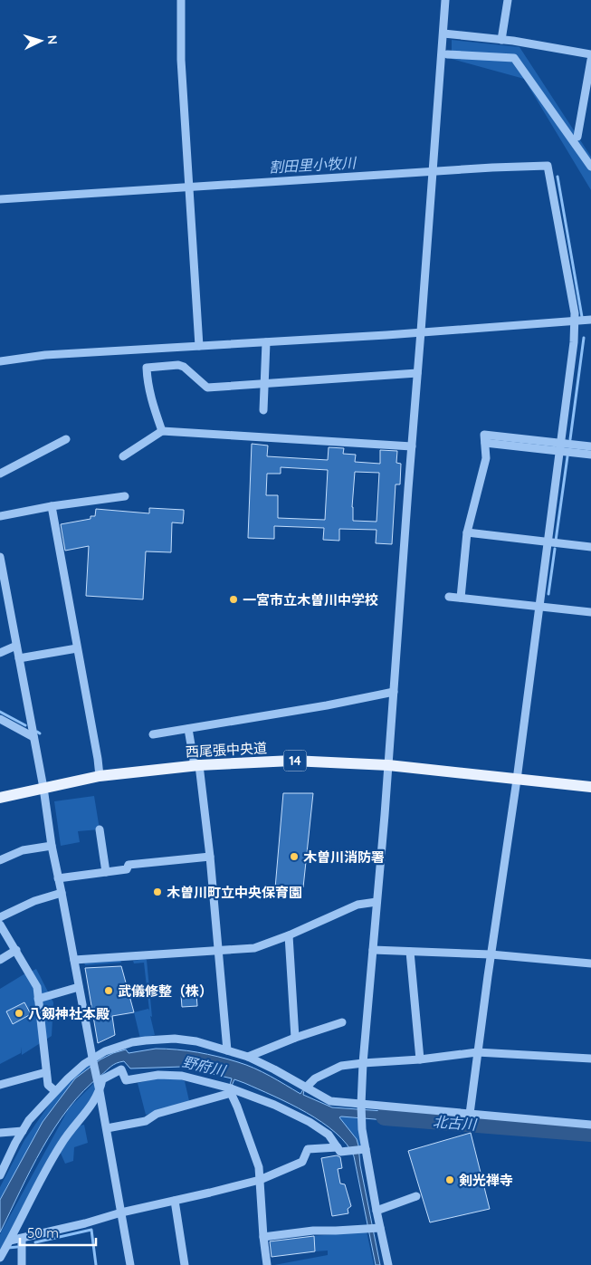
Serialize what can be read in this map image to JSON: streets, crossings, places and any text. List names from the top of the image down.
{
  "streets": {
    "main road": ["西尾張中央道", "14"]
  },
  "water": ["割田里小牧川", "野府川", "北古川"],
  "places": [
    "一宮市立木曽川中学校",
    "木曽川消防署",
    "木曽川町立中央保育園",
    "武儀修整（株）",
    "八剱神社本殿",
    "剣光禅寺"
  ],
  "scale_bar": "50 m",
  "north": "right"
}
